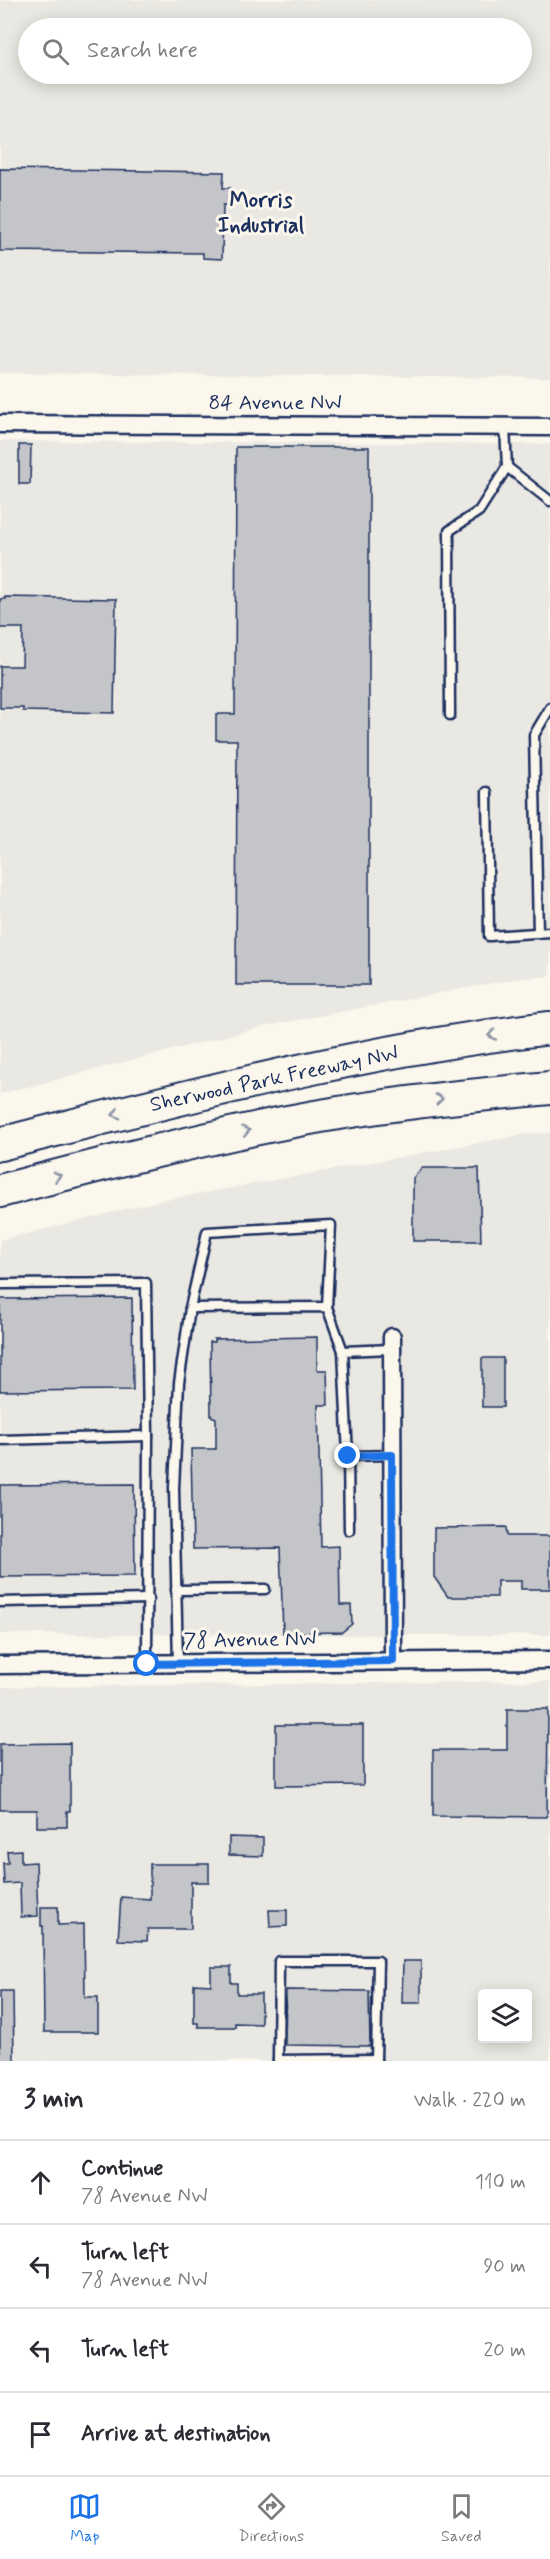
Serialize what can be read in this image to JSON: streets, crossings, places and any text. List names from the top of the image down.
{
  "streets": {
    "highway": ["Sherwood Park Freeway NW"],
    "street": ["84 Avenue NW", "78 Avenue NW"]
  },
  "districts": ["Morris Industrial"],
  "page": {
    "search": "Search here",
    "heading": ["3 min", "Walk · 220 m"],
    "list": [
      ["Continue", "78 Avenue NW", "110 m"],
      ["Turn left", "78 Avenue NW", "90 m"],
      ["Turn left", "20 m"],
      "Arrive at destination"
    ],
    "nav": ["Map", "Directions", "Saved"]
  }
}
